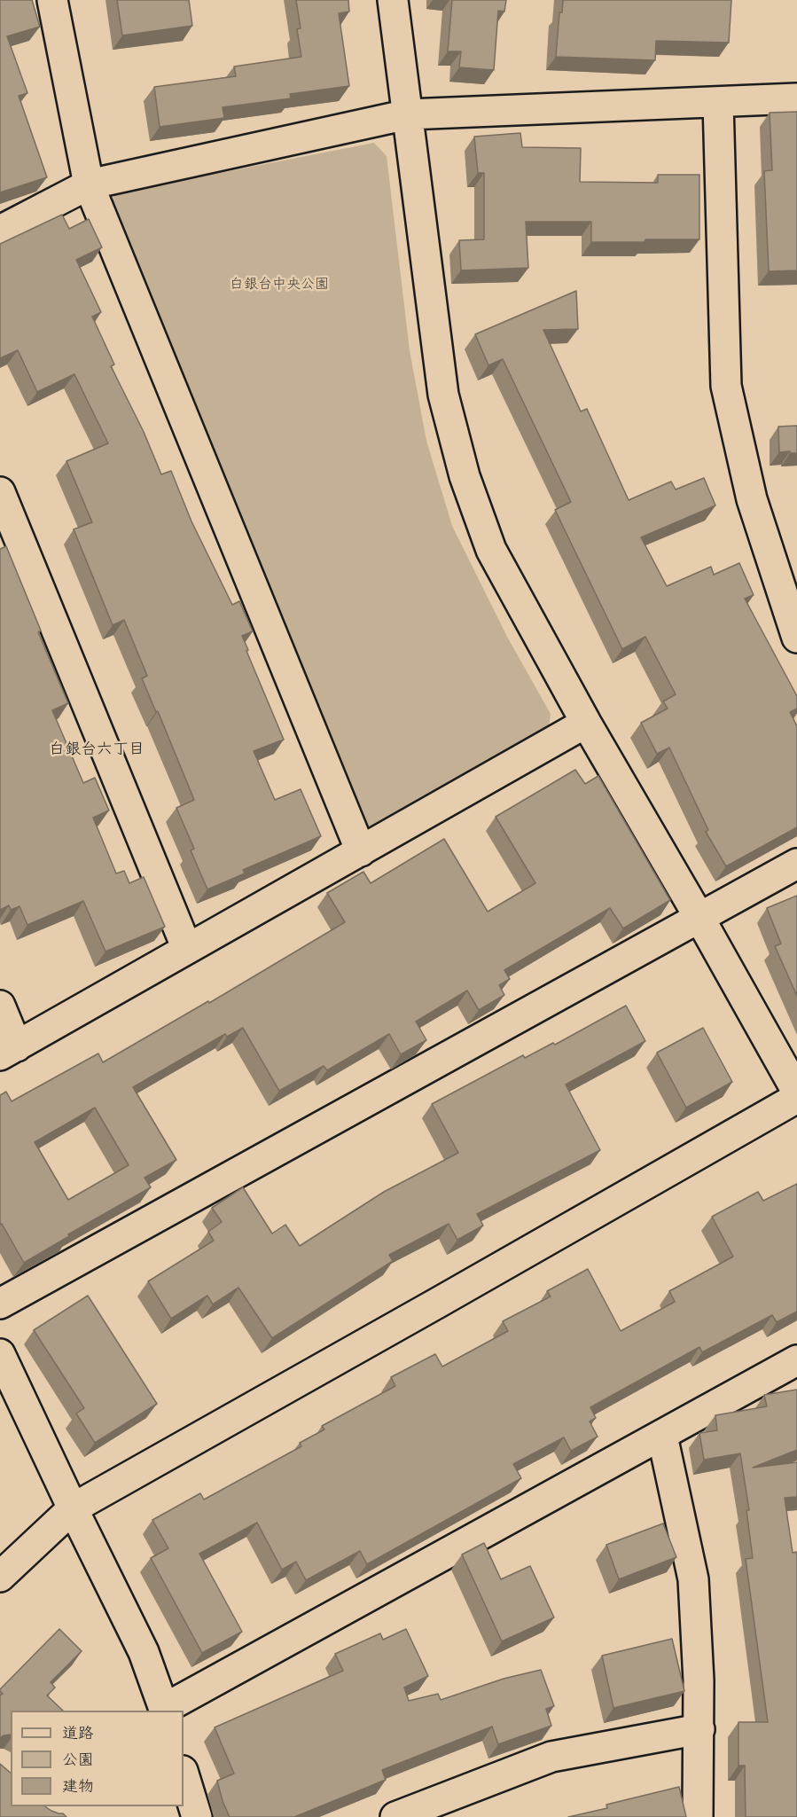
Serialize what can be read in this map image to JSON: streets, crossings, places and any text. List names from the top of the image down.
{
  "districts": ["白銀台六丁目"],
  "parks": ["白銀台中央公園"],
  "legend": ["道路", "公園", "建物"]
}
